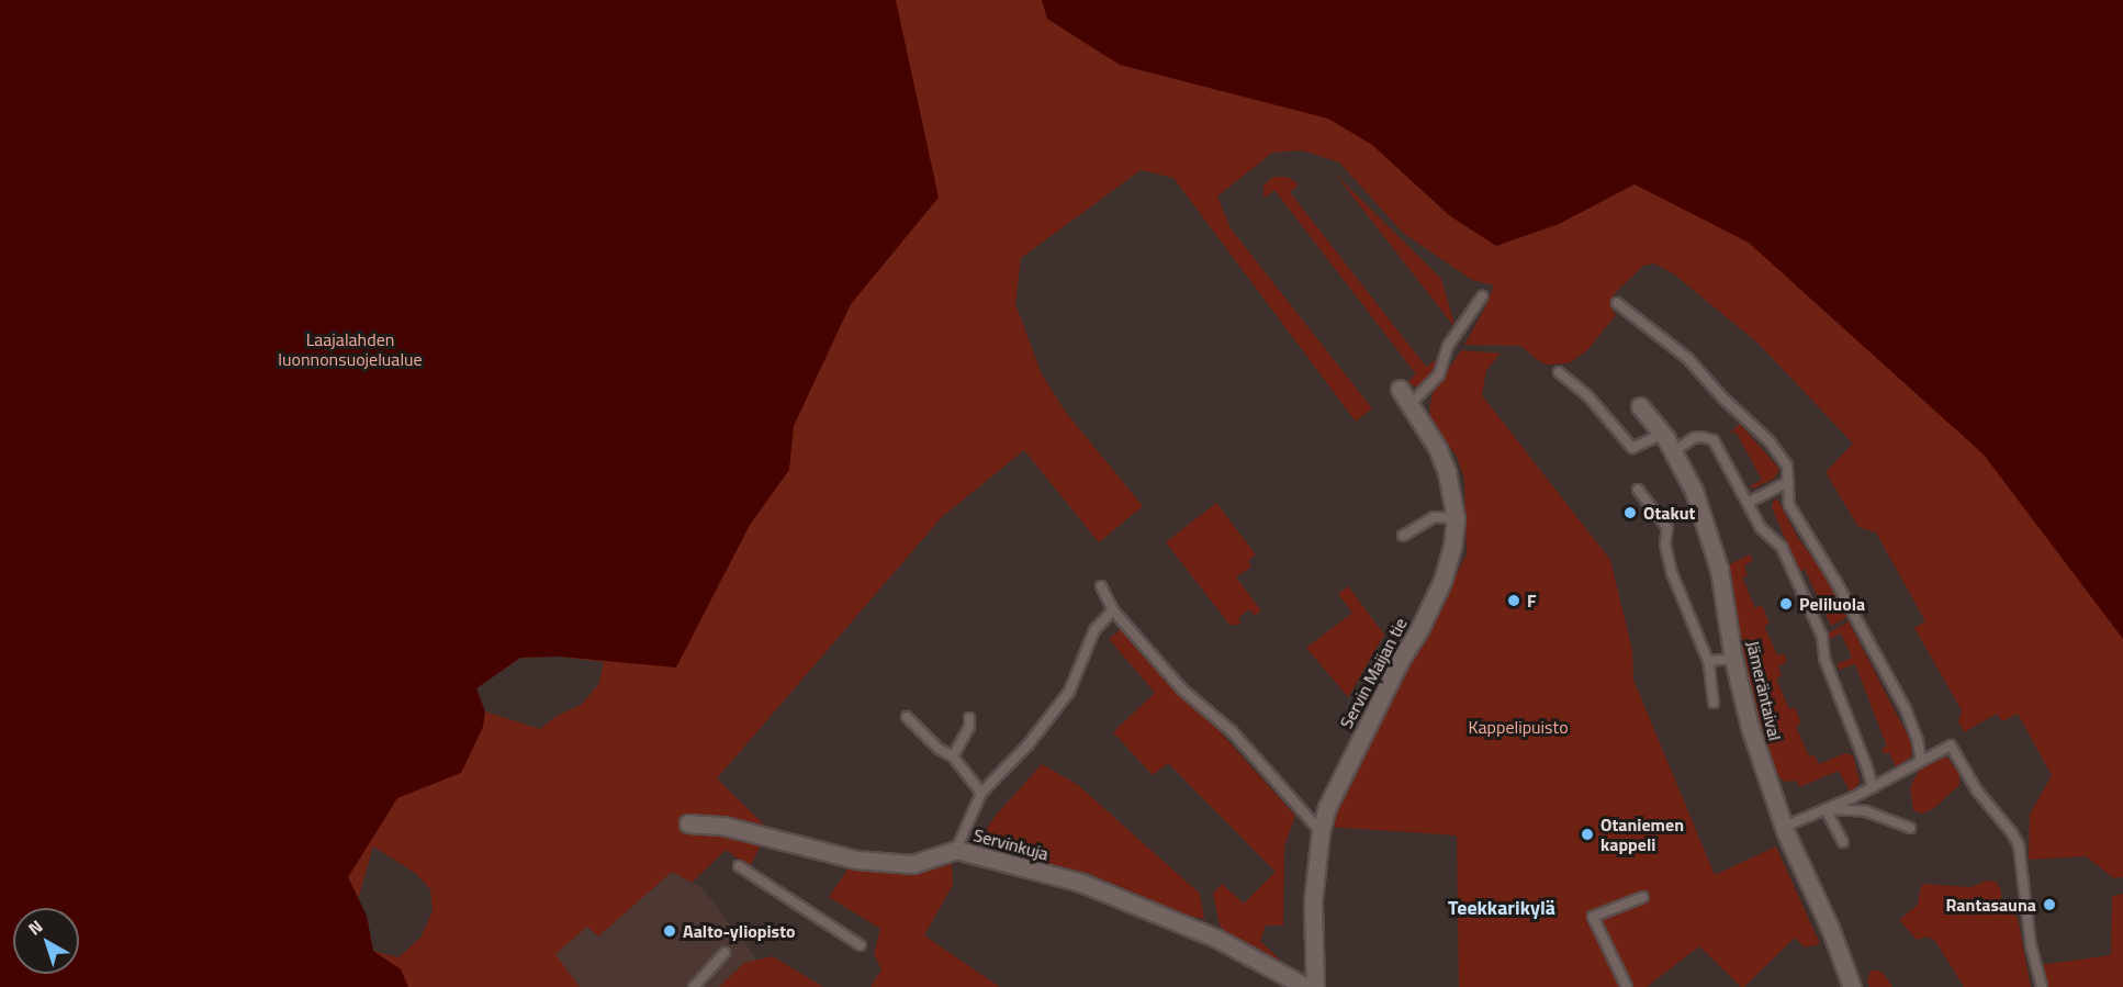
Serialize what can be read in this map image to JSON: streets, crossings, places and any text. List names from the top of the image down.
{
  "streets": {
    "street": ["Servin Maijan tie", "Jämeräntaival", "Servinkuja"]
  },
  "districts": ["Teekkarikylä"],
  "parks": ["Laajalahden luonnonsuojelualue", "Kappelipuisto"],
  "places": [
    "Otakut",
    "F",
    "Peliluola",
    "Otaniemen kappeli",
    "Rantasauna",
    "Aalto-yliopisto"
  ],
  "north": "top left"
}
